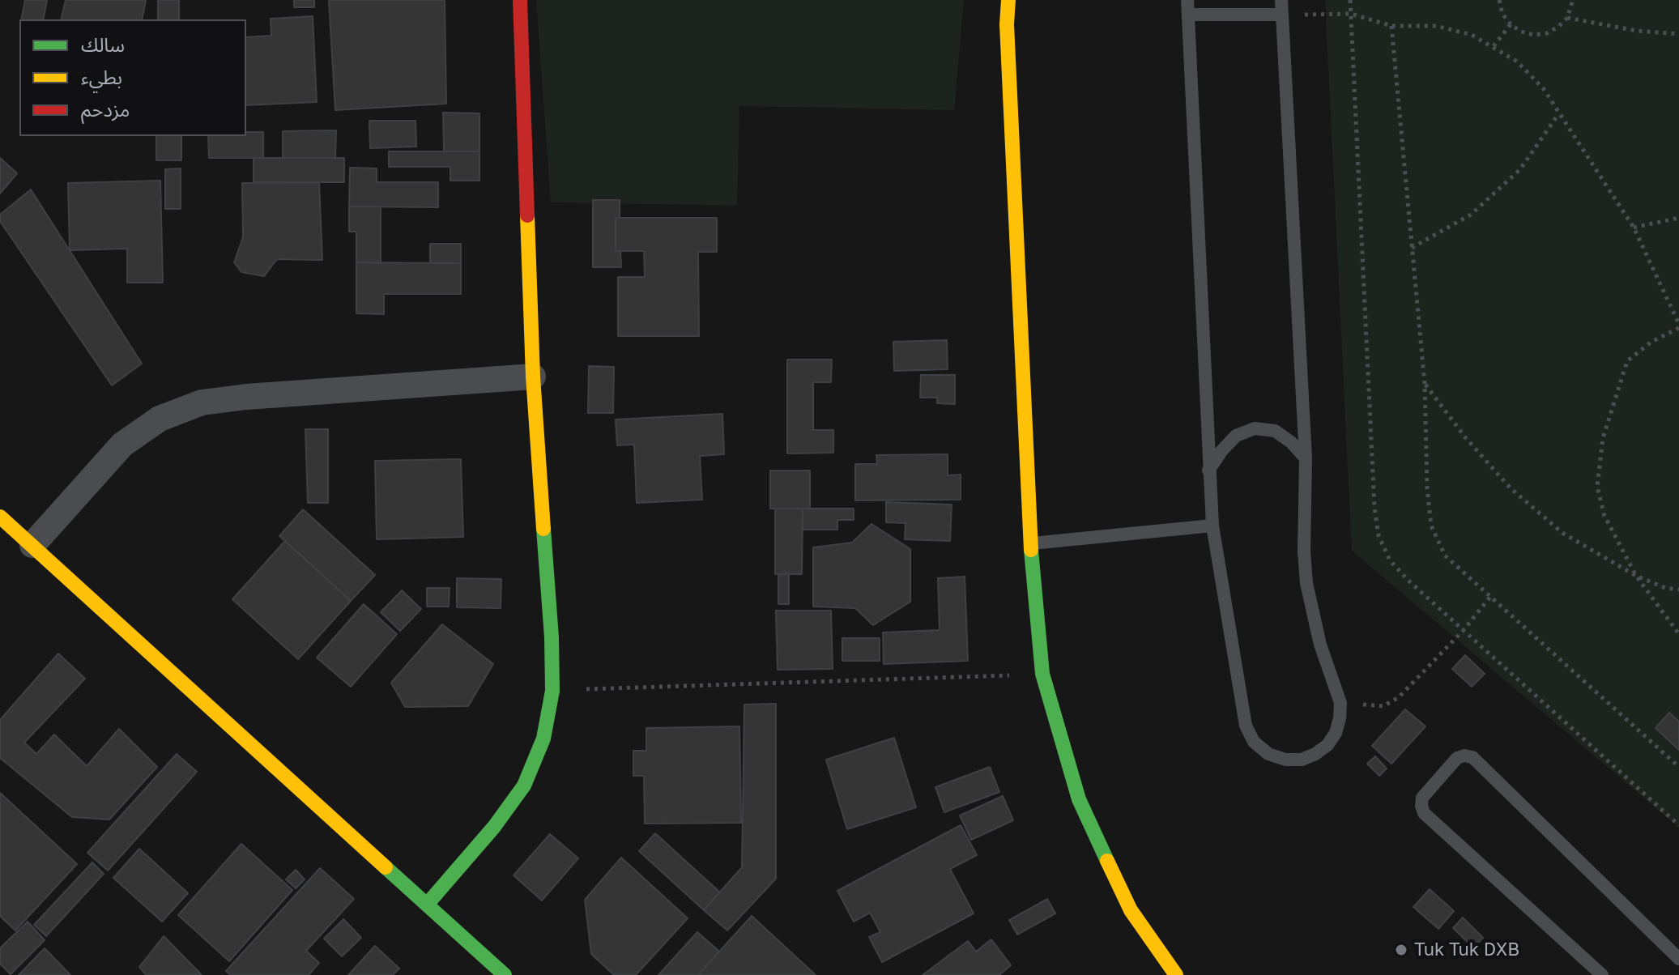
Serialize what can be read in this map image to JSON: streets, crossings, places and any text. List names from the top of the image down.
{
  "places": ["Tuk Tuk DXB"],
  "legend": ["سالك", "بطيء", "مزدحم"]
}
